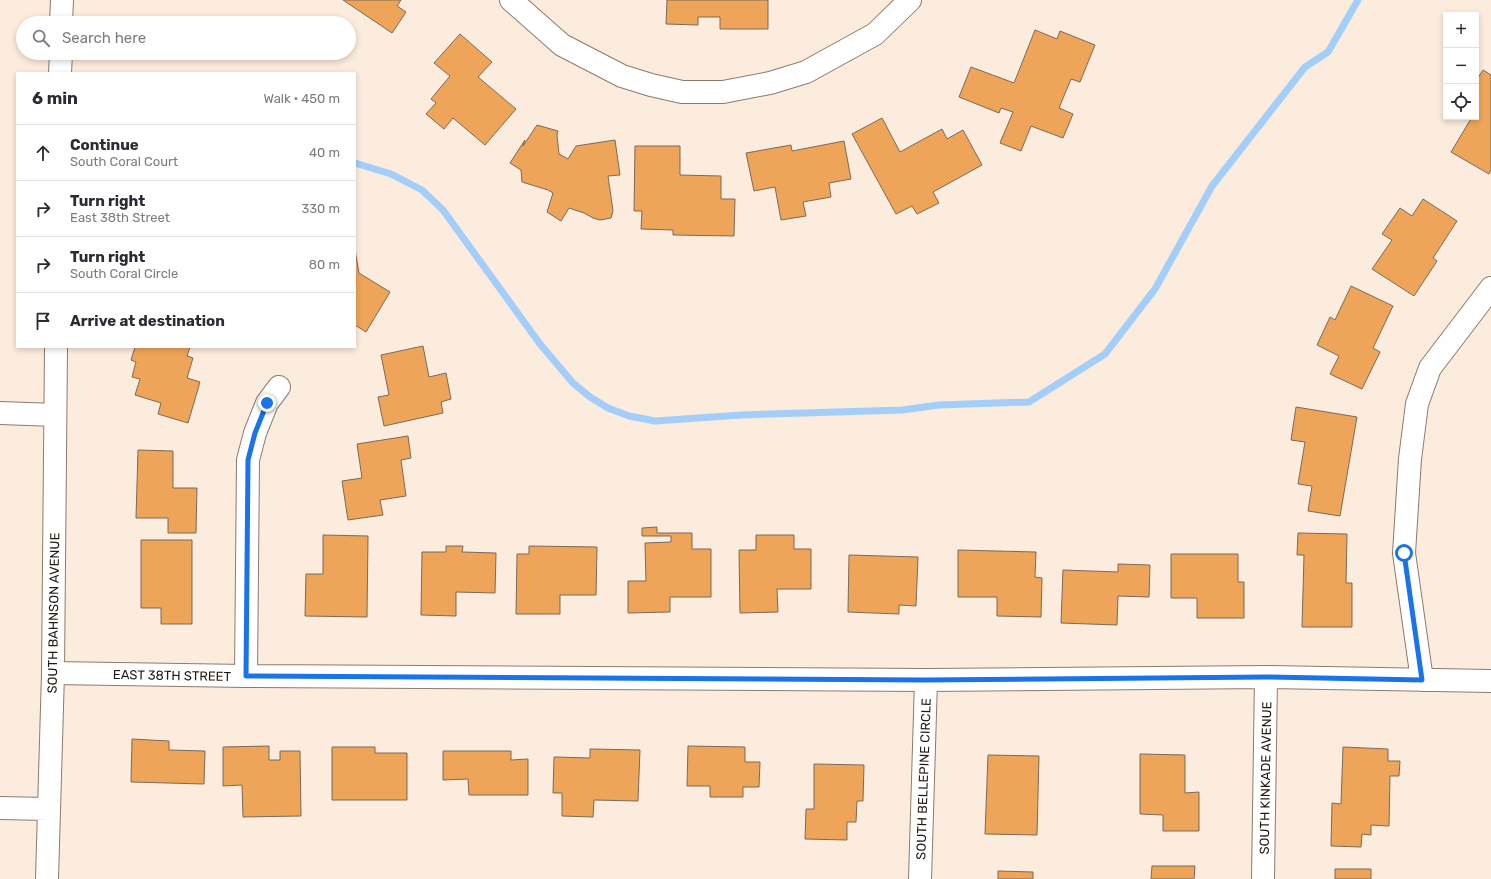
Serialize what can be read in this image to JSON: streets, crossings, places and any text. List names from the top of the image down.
{
  "streets": {
    "street": [
      "SOUTH BAHNSON AVENUE",
      "EAST 38TH STREET",
      "SOUTH KINKADE AVENUE",
      "SOUTH BELLEPINE CIRCLE"
    ]
  },
  "crossings": [
    ["SOUTH BAHNSON AVENUE", "EAST 38TH STREET"],
    ["EAST 38TH STREET", "SOUTH KINKADE AVENUE"],
    ["EAST 38TH STREET", "SOUTH BELLEPINE CIRCLE"]
  ],
  "page": {
    "map_buttons": ["+", "−"],
    "search": "Search here",
    "heading": ["6 min", "Walk · 450 m"],
    "list": [
      ["Continue", "South Coral Court", "40 m"],
      ["Turn right", "East 38th Street", "330 m"],
      ["Turn right", "South Coral Circle", "80 m"],
      "Arrive at destination"
    ]
  }
}
